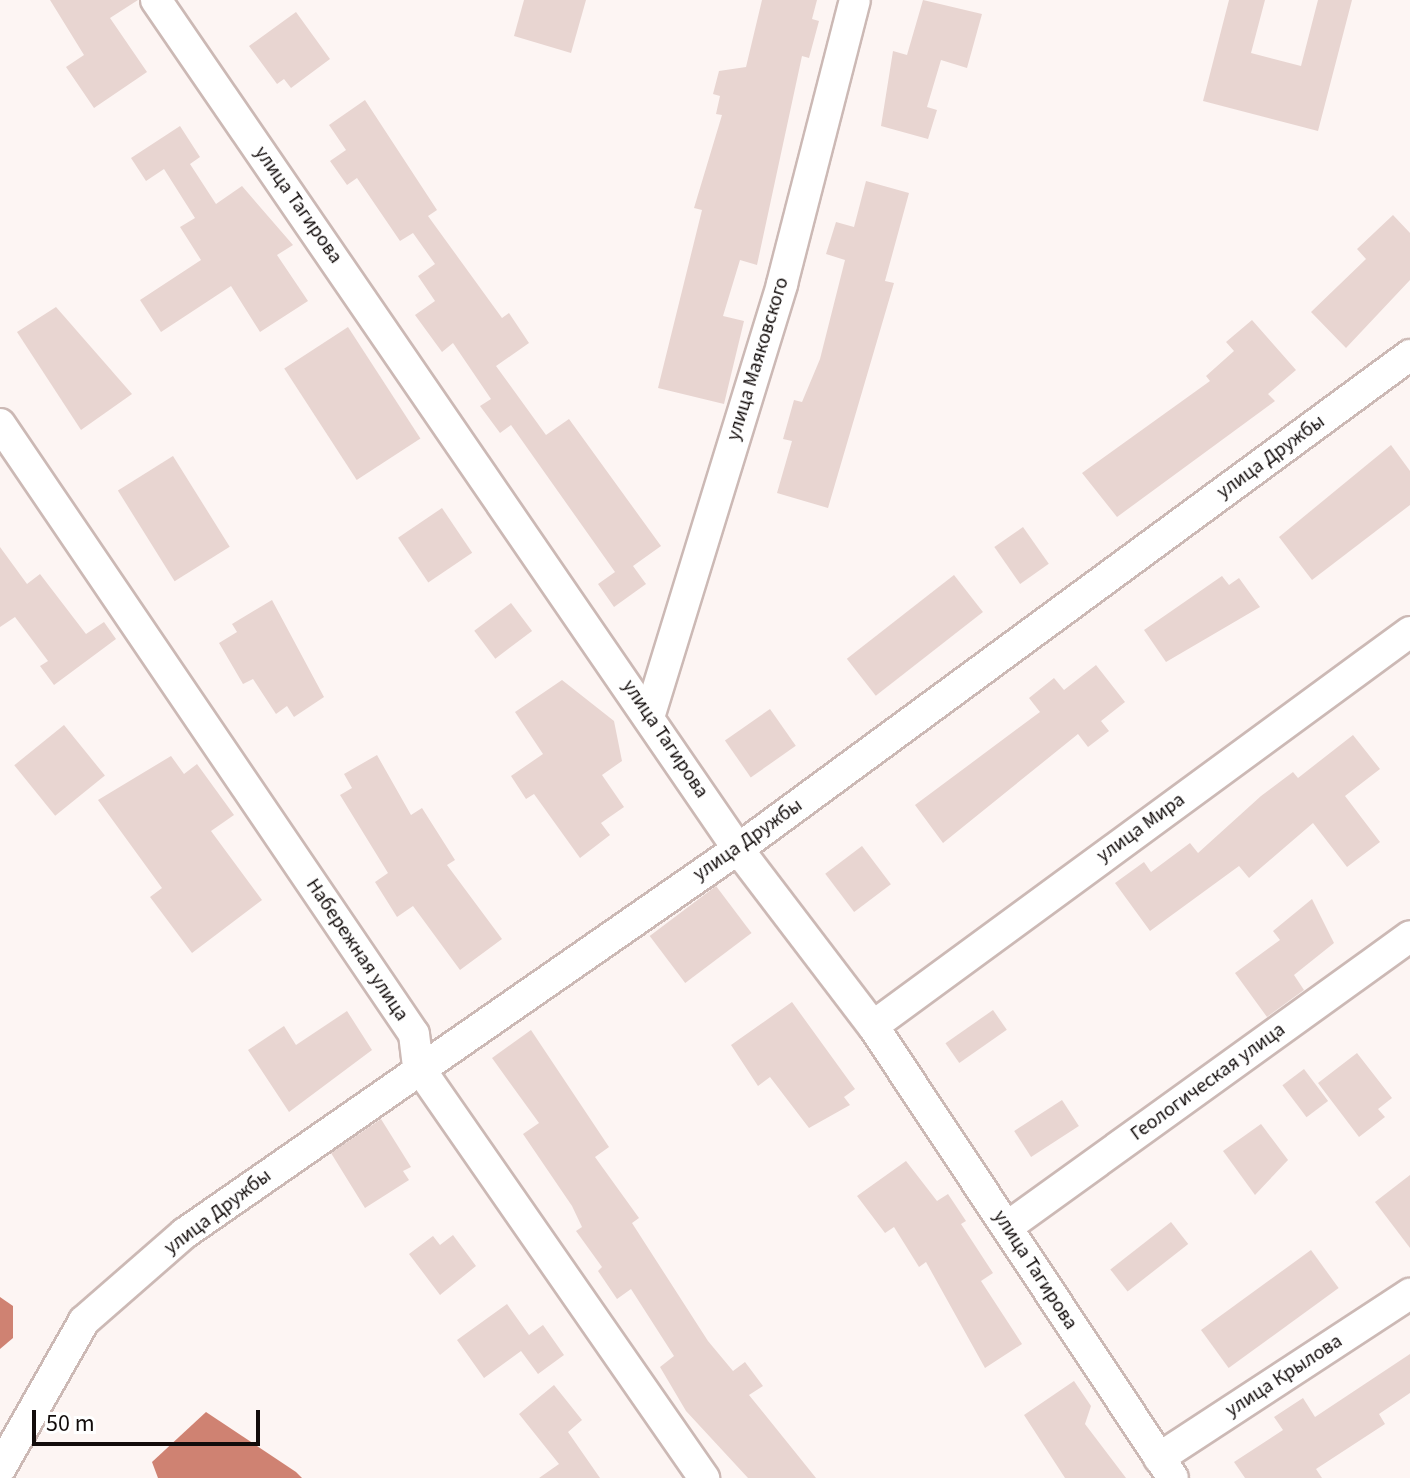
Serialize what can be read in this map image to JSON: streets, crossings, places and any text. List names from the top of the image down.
{
  "streets": {
    "street": [
      "улица Тагирова",
      "улица Маяковского",
      "улица Дружбы",
      "улица Мира",
      "Набережная улица",
      "Геологическая улица",
      "улица Крылова"
    ]
  },
  "crossings": [
    ["улица Тагирова", "улица Маяковского"],
    ["улица Тагирова", "улица Дружбы"],
    ["улица Тагирова", "улица Мира"],
    ["улица Тагирова", "Геологическая улица"],
    ["улица Тагирова", "улица Крылова"],
    ["улица Дружбы", "Набережная улица"]
  ],
  "scale_bar": "50 m"
}
